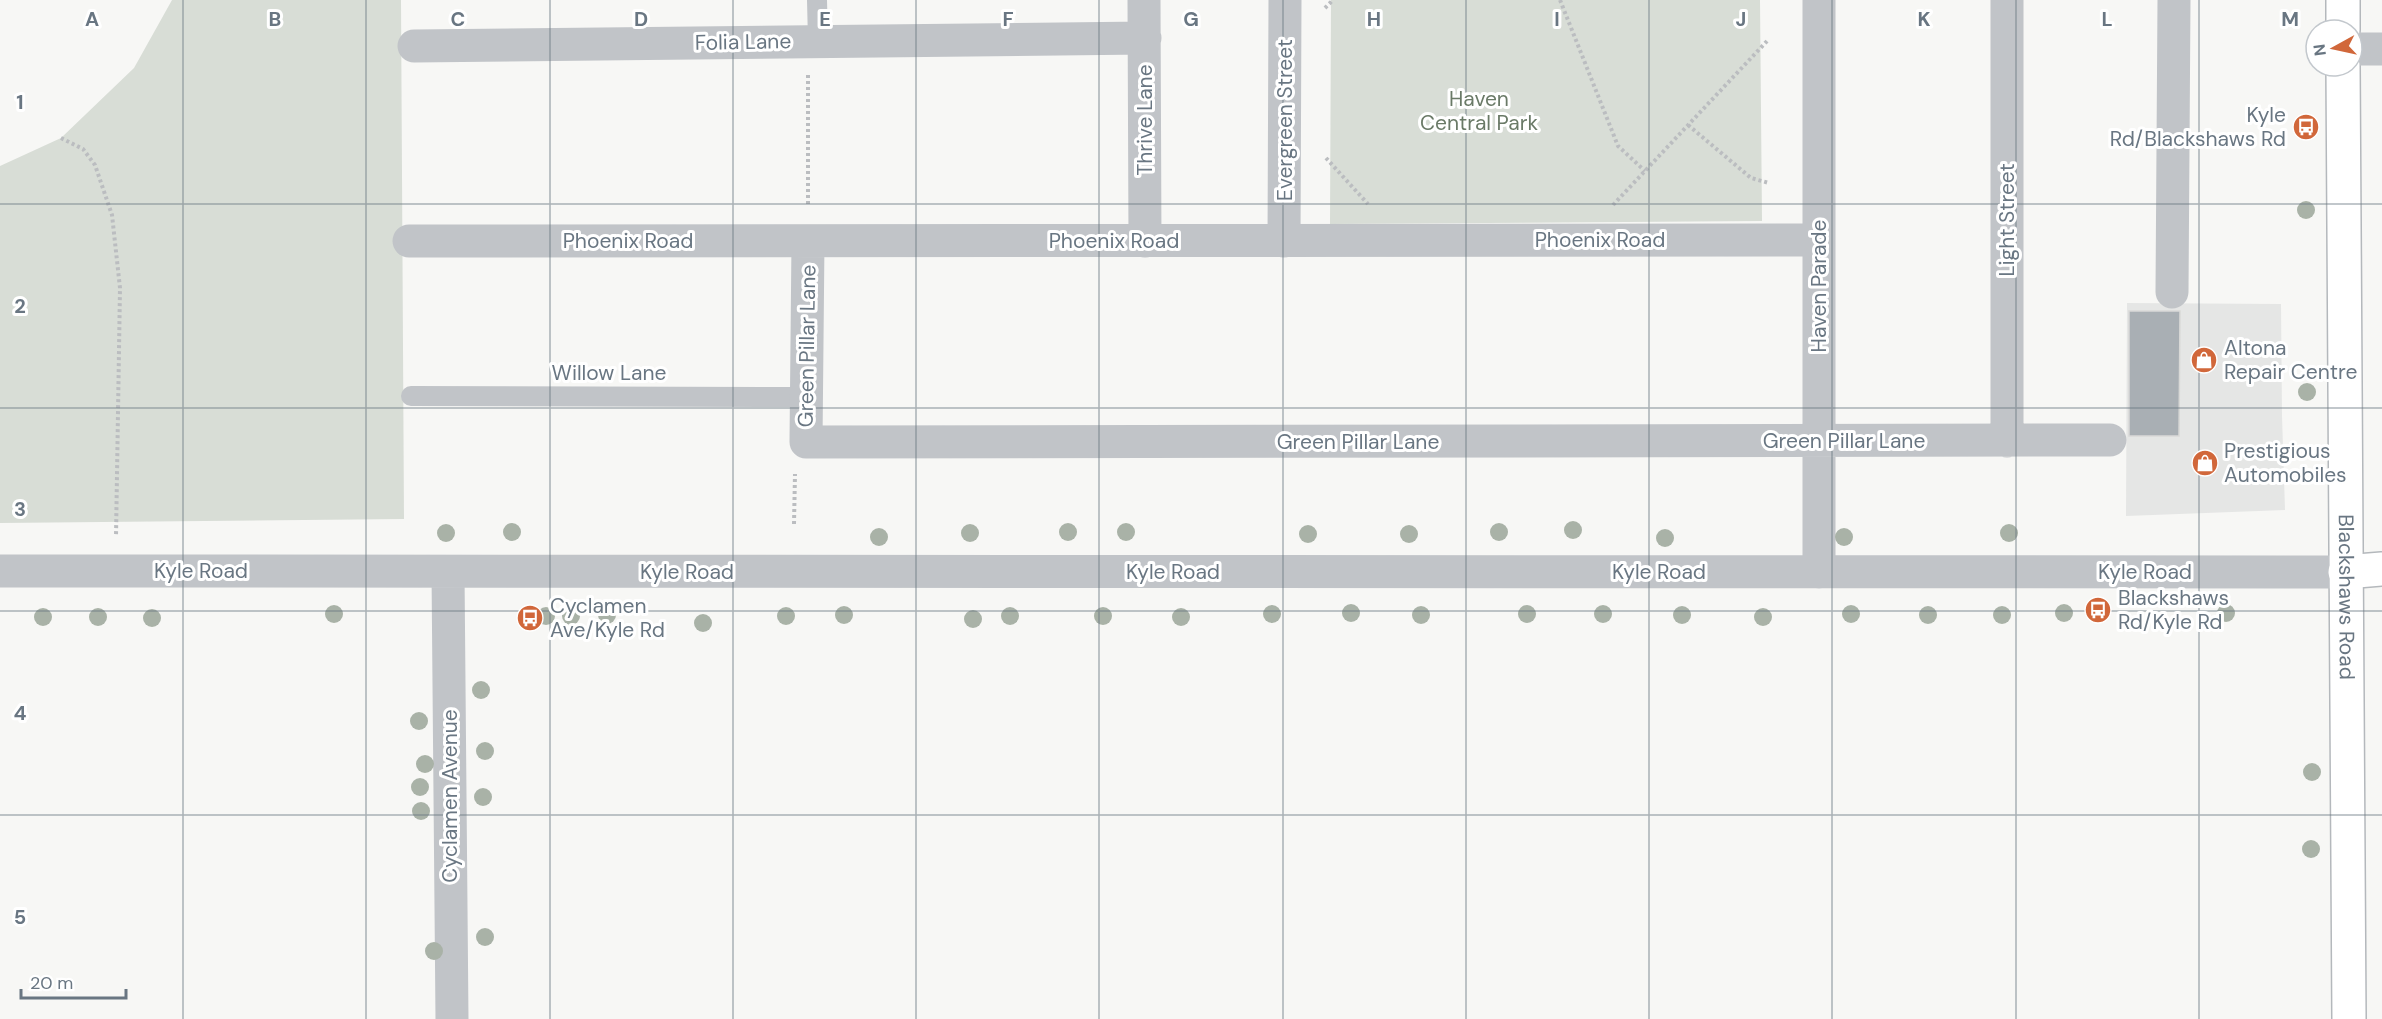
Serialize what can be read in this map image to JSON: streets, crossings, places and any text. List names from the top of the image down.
{
  "streets": {
    "main road": ["Blackshaws Road"],
    "street": [
      "Folia Lane",
      "Thrive Lane",
      "Evergreen Street",
      "Light Street",
      "Phoenix Road",
      "Haven Parade",
      "Green Pillar Lane",
      "Kyle Road",
      "Cyclamen Avenue"
    ],
    "lane": ["Willow Lane"]
  },
  "crossings": [
    ["Folia Lane", "Thrive Lane"],
    ["Thrive Lane", "Phoenix Road"],
    ["Evergreen Street", "Phoenix Road"],
    ["Light Street", "Green Pillar Lane"],
    ["Phoenix Road", "Haven Parade"],
    ["Phoenix Road", "Green Pillar Lane"],
    ["Haven Parade", "Green Pillar Lane"],
    ["Haven Parade", "Kyle Road"],
    ["Green Pillar Lane", "Willow Lane"],
    ["Kyle Road", "Blackshaws Road"],
    ["Kyle Road", "Cyclamen Avenue"]
  ],
  "parks": ["Haven Central Park"],
  "places": {
    "bus stop": ["Kyle Rd/Blackshaws Rd", "Blackshaws Rd/Kyle Rd", "Cyclamen Ave/Kyle Rd"],
    "shop": ["Altona Repair Centre", "Prestigious Automobiles"]
  },
  "scale_bar": "20 m",
  "north": "left",
  "grid": {
    "columns": [
      "A",
      "B",
      "C",
      "D",
      "E",
      "F",
      "G",
      "H",
      "I",
      "J",
      "K",
      "L",
      "M"
    ],
    "rows": [
      "1",
      "2",
      "3",
      "4",
      "5"
    ]
  }
}
